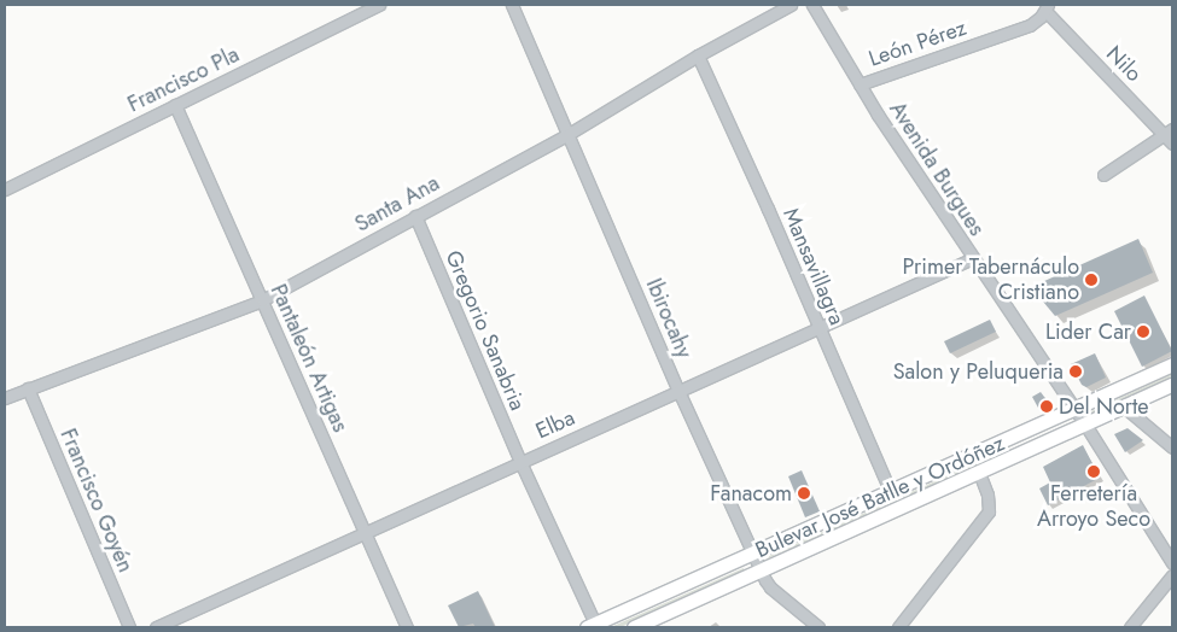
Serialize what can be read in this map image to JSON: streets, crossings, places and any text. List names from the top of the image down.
{
  "streets": {
    "main road": ["Bulevar José Batlle y Ordóñez"],
    "street": [
      "León Pérez",
      "Nilo",
      "Francisco Pla",
      "Avenida Burgues",
      "Santa Ana",
      "Mansavillagra",
      "Ibirocahy",
      "Gregorio Sanabria",
      "Pantaleón Artigas",
      "Elba",
      "Francisco Goyén"
    ]
  },
  "crossings": [
    ["León Pérez", "Nilo"],
    ["León Pérez", "Avenida Burgues"],
    ["Francisco Pla", "Pantaleón Artigas"],
    ["Avenida Burgues", "Elba"],
    ["Avenida Burgues", "Bulevar José Batlle y Ordóñez"],
    ["Santa Ana", "Mansavillagra"],
    ["Santa Ana", "Ibirocahy"],
    ["Santa Ana", "Gregorio Sanabria"],
    ["Santa Ana", "Pantaleón Artigas"],
    ["Santa Ana", "Francisco Goyén"],
    ["Mansavillagra", "Elba"],
    ["Mansavillagra", "Bulevar José Batlle y Ordóñez"],
    ["Ibirocahy", "Elba"],
    ["Ibirocahy", "Bulevar José Batlle y Ordóñez"],
    ["Gregorio Sanabria", "Elba"],
    ["Gregorio Sanabria", "Bulevar José Batlle y Ordóñez"],
    ["Pantaleón Artigas", "Elba"]
  ],
  "places": [
    "Primer Tabernáculo Cristiano",
    "Lider Car",
    "Salon y Peluqueria",
    "Del Norte",
    "Ferretería Arroyo Seco",
    "Fanacom"
  ]
}
